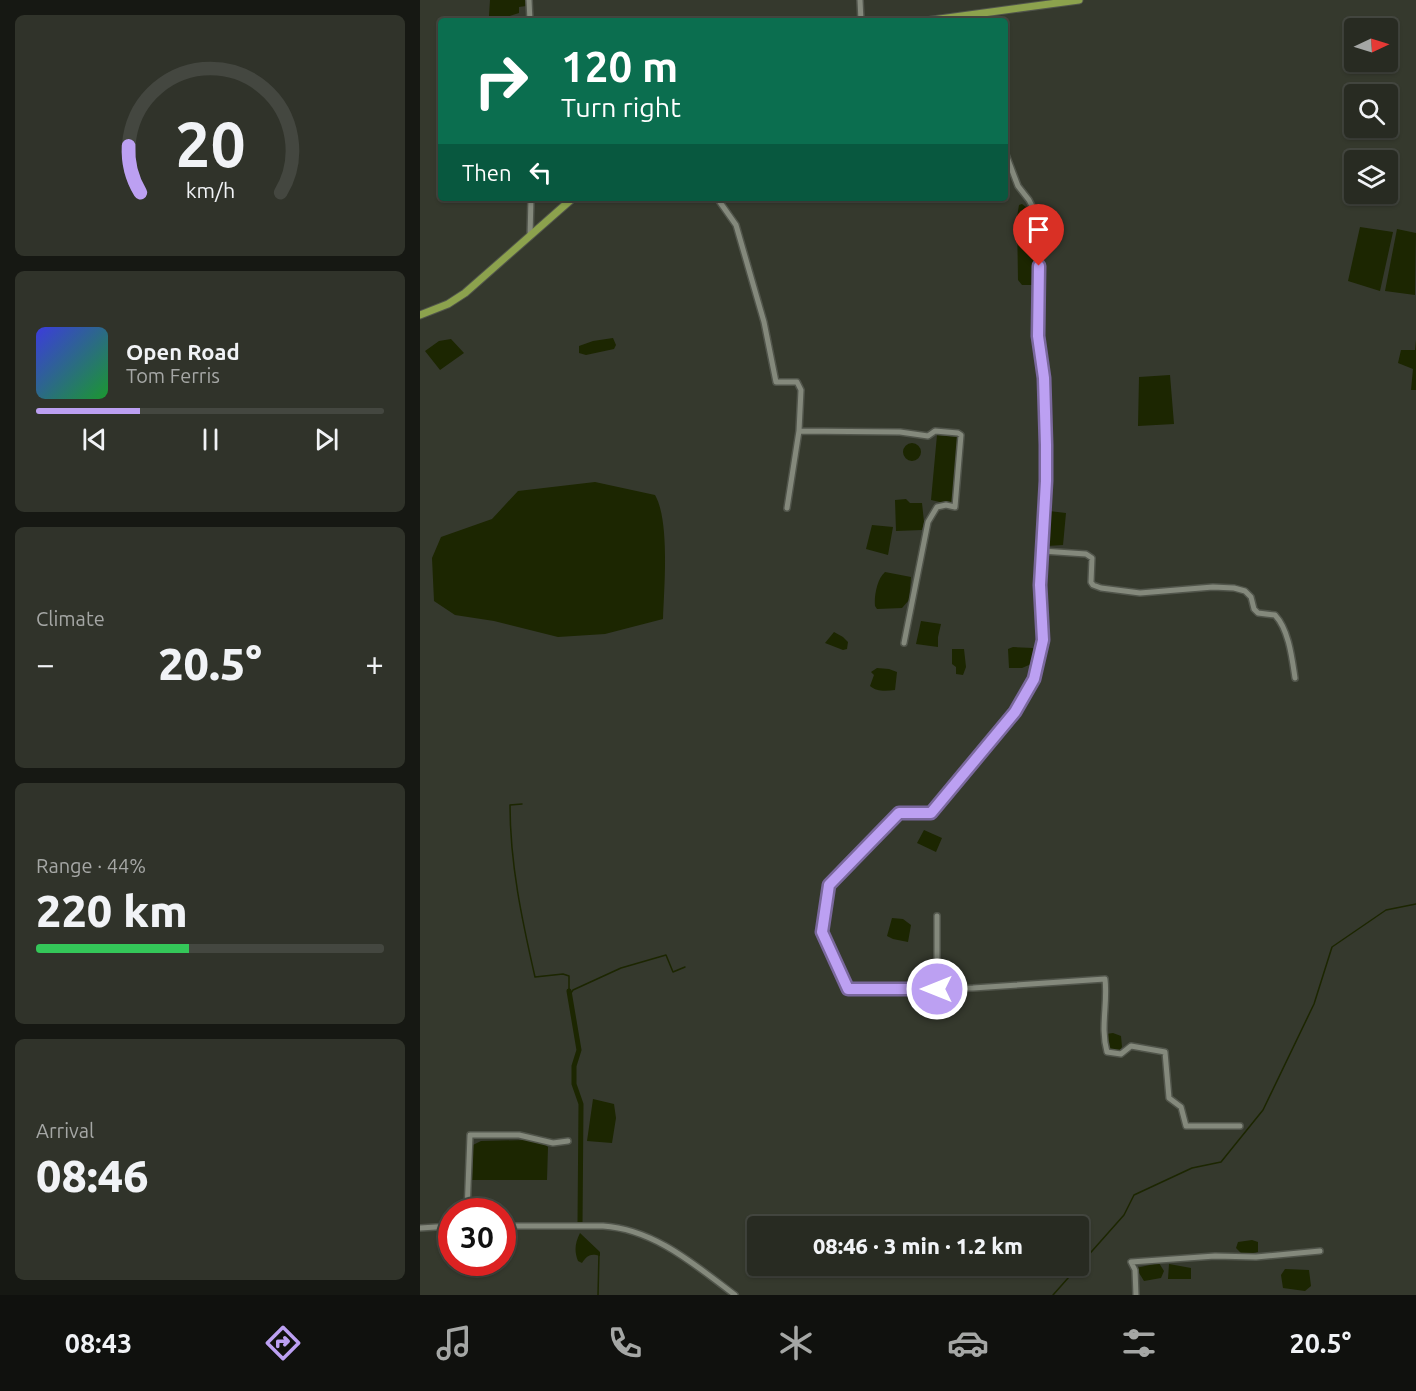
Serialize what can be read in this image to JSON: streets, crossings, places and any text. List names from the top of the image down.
{
  "north": "right",
  "page": {
    "turn": ["120 m", "Turn right"],
    "then": "Then",
    "song": ["Open Road", "Tom Ferris"],
    "tile": [
      "Climate",
      ["Range · 44%", "220 km"],
      ["Arrival", "08:46"]
    ],
    "heat": ["−", "20.5°", "+"],
    "limit": "30",
    "trip": "08:46 · 3 min · 1.2 km",
    "tabs": ["08:43", "20.5°"],
    "gauge": ["20", "km/h"]
  }
}
